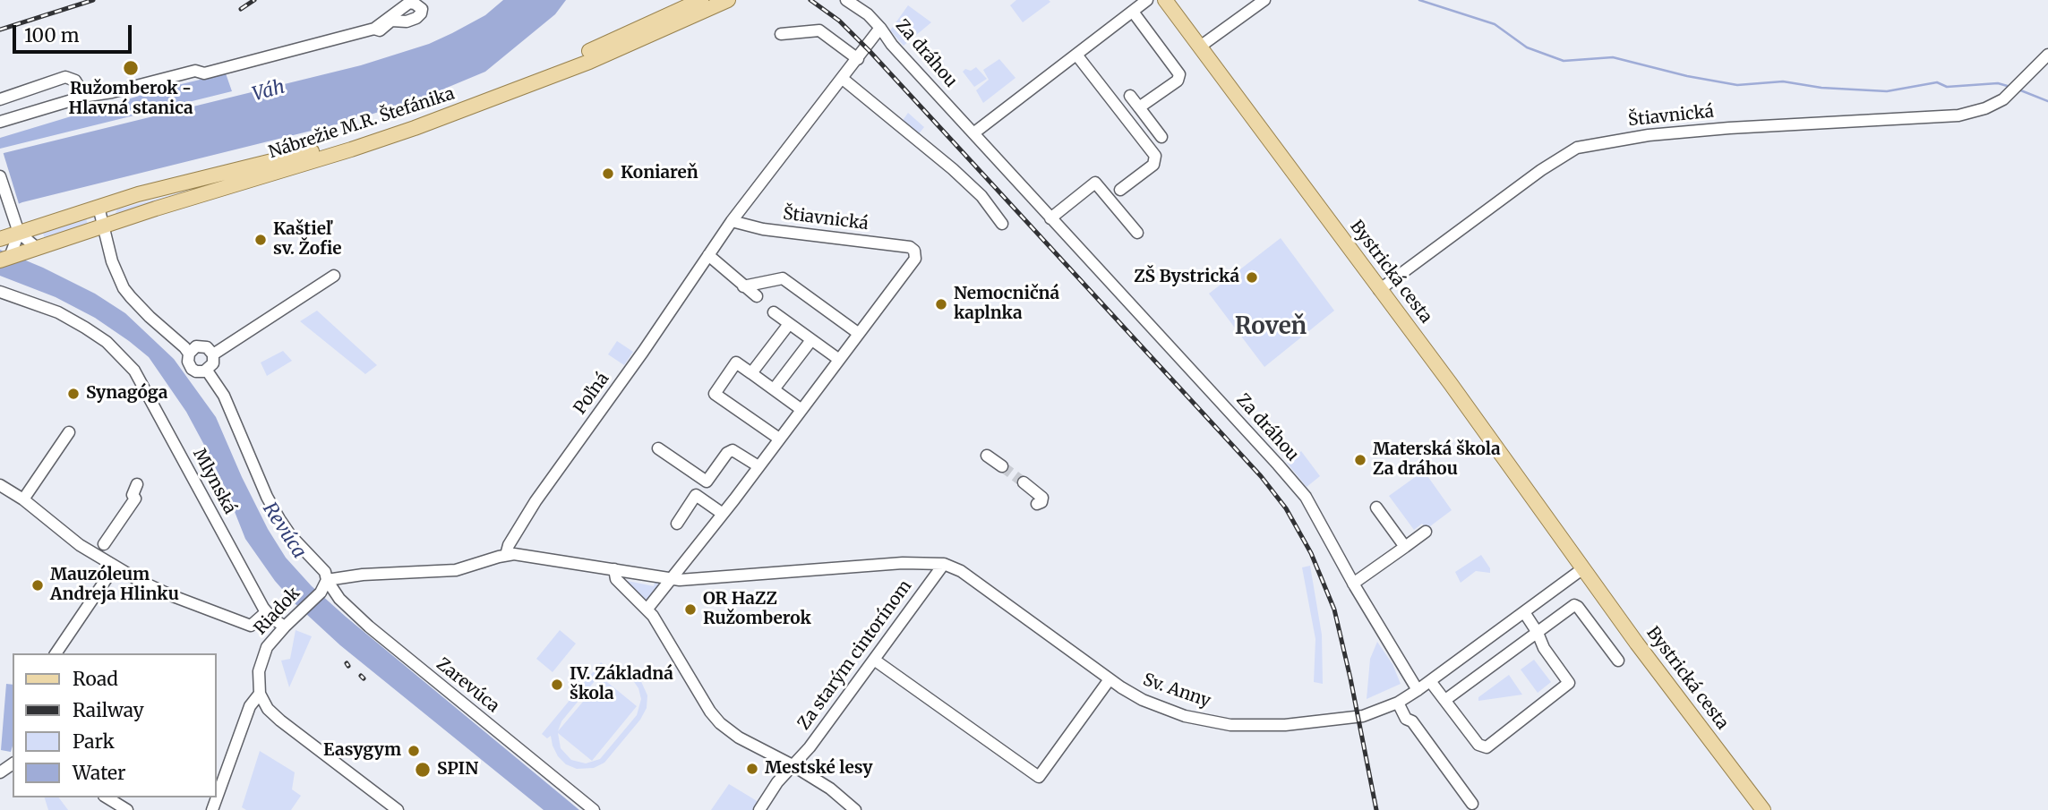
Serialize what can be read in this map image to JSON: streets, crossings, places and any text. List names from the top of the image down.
{
  "streets": {
    "main road": ["Nábrežie M.R. Štefánika", "Bystrická cesta"],
    "street": [
      "Za dráhou",
      "Štiavnická",
      "Poľná",
      "Mlynská",
      "Riadok",
      "Za starým cintorínom",
      "Zarevúca",
      "Sv. Anny"
    ]
  },
  "crossings": [
    ["Za dráhou", "Poľná"],
    ["Štiavnická", "Bystrická cesta"],
    ["Štiavnická", "Poľná"],
    ["Nábrežie M.R. Štefánika", "Zarevúca"],
    ["Mlynská", "Riadok"],
    ["Riadok", "Zarevúca"],
    ["Za starým cintorínom", "Sv. Anny"]
  ],
  "districts": ["Roveň"],
  "water": ["Váh", "Revúca"],
  "places": [
    "Ružomberok - Hlavná stanica",
    "Koniareň",
    "Kaštieľ sv. Žofie",
    "ZŠ Bystrická",
    "Nemocničná kaplnka",
    "Synagóga",
    "Materská škola Za dráhou",
    "Mauzóleum Andreja Hlinku",
    "OR HaZZ Ružomberok",
    "IV. Základná škola",
    "Easygym",
    "Mestské lesy",
    "SPIN"
  ],
  "legend": [
    "Road",
    "Railway",
    "Park",
    "Water"
  ],
  "scale_bar": "100 m"
}
